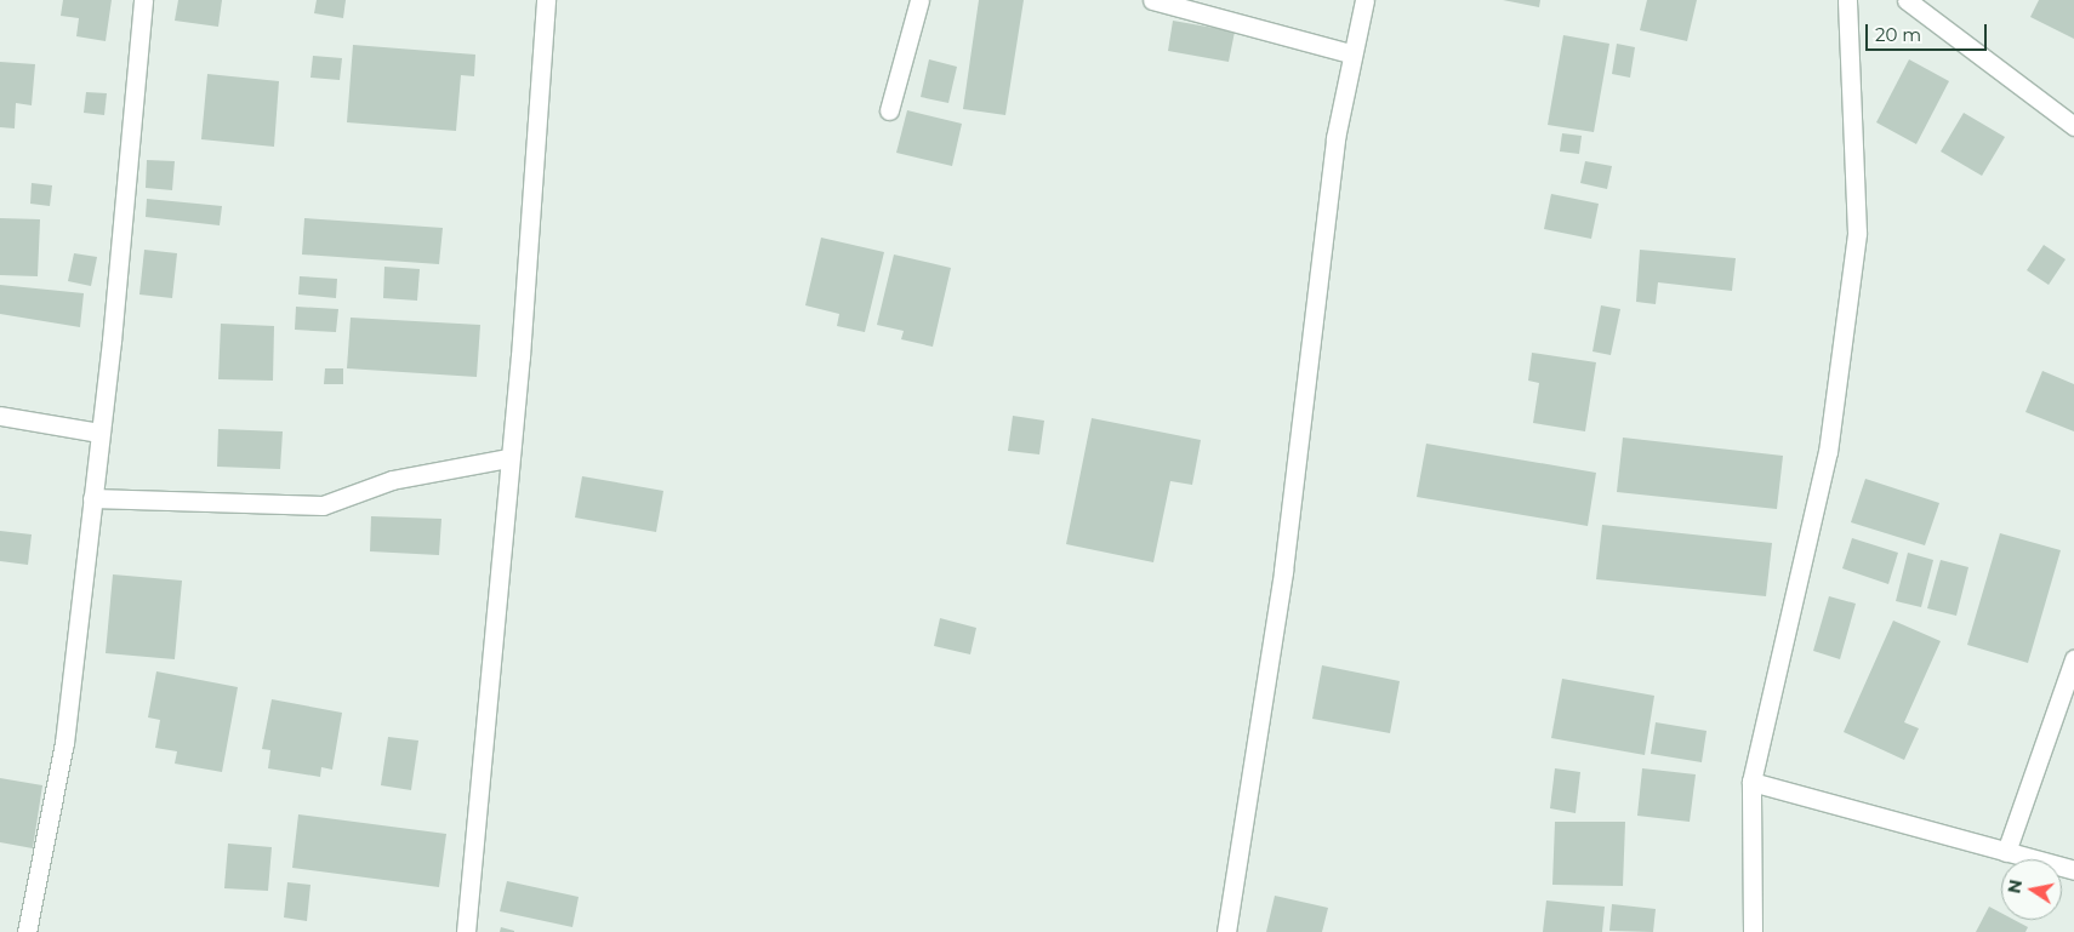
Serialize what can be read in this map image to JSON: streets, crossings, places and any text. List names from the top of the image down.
{
  "scale_bar": "20 m",
  "north": "left"
}
